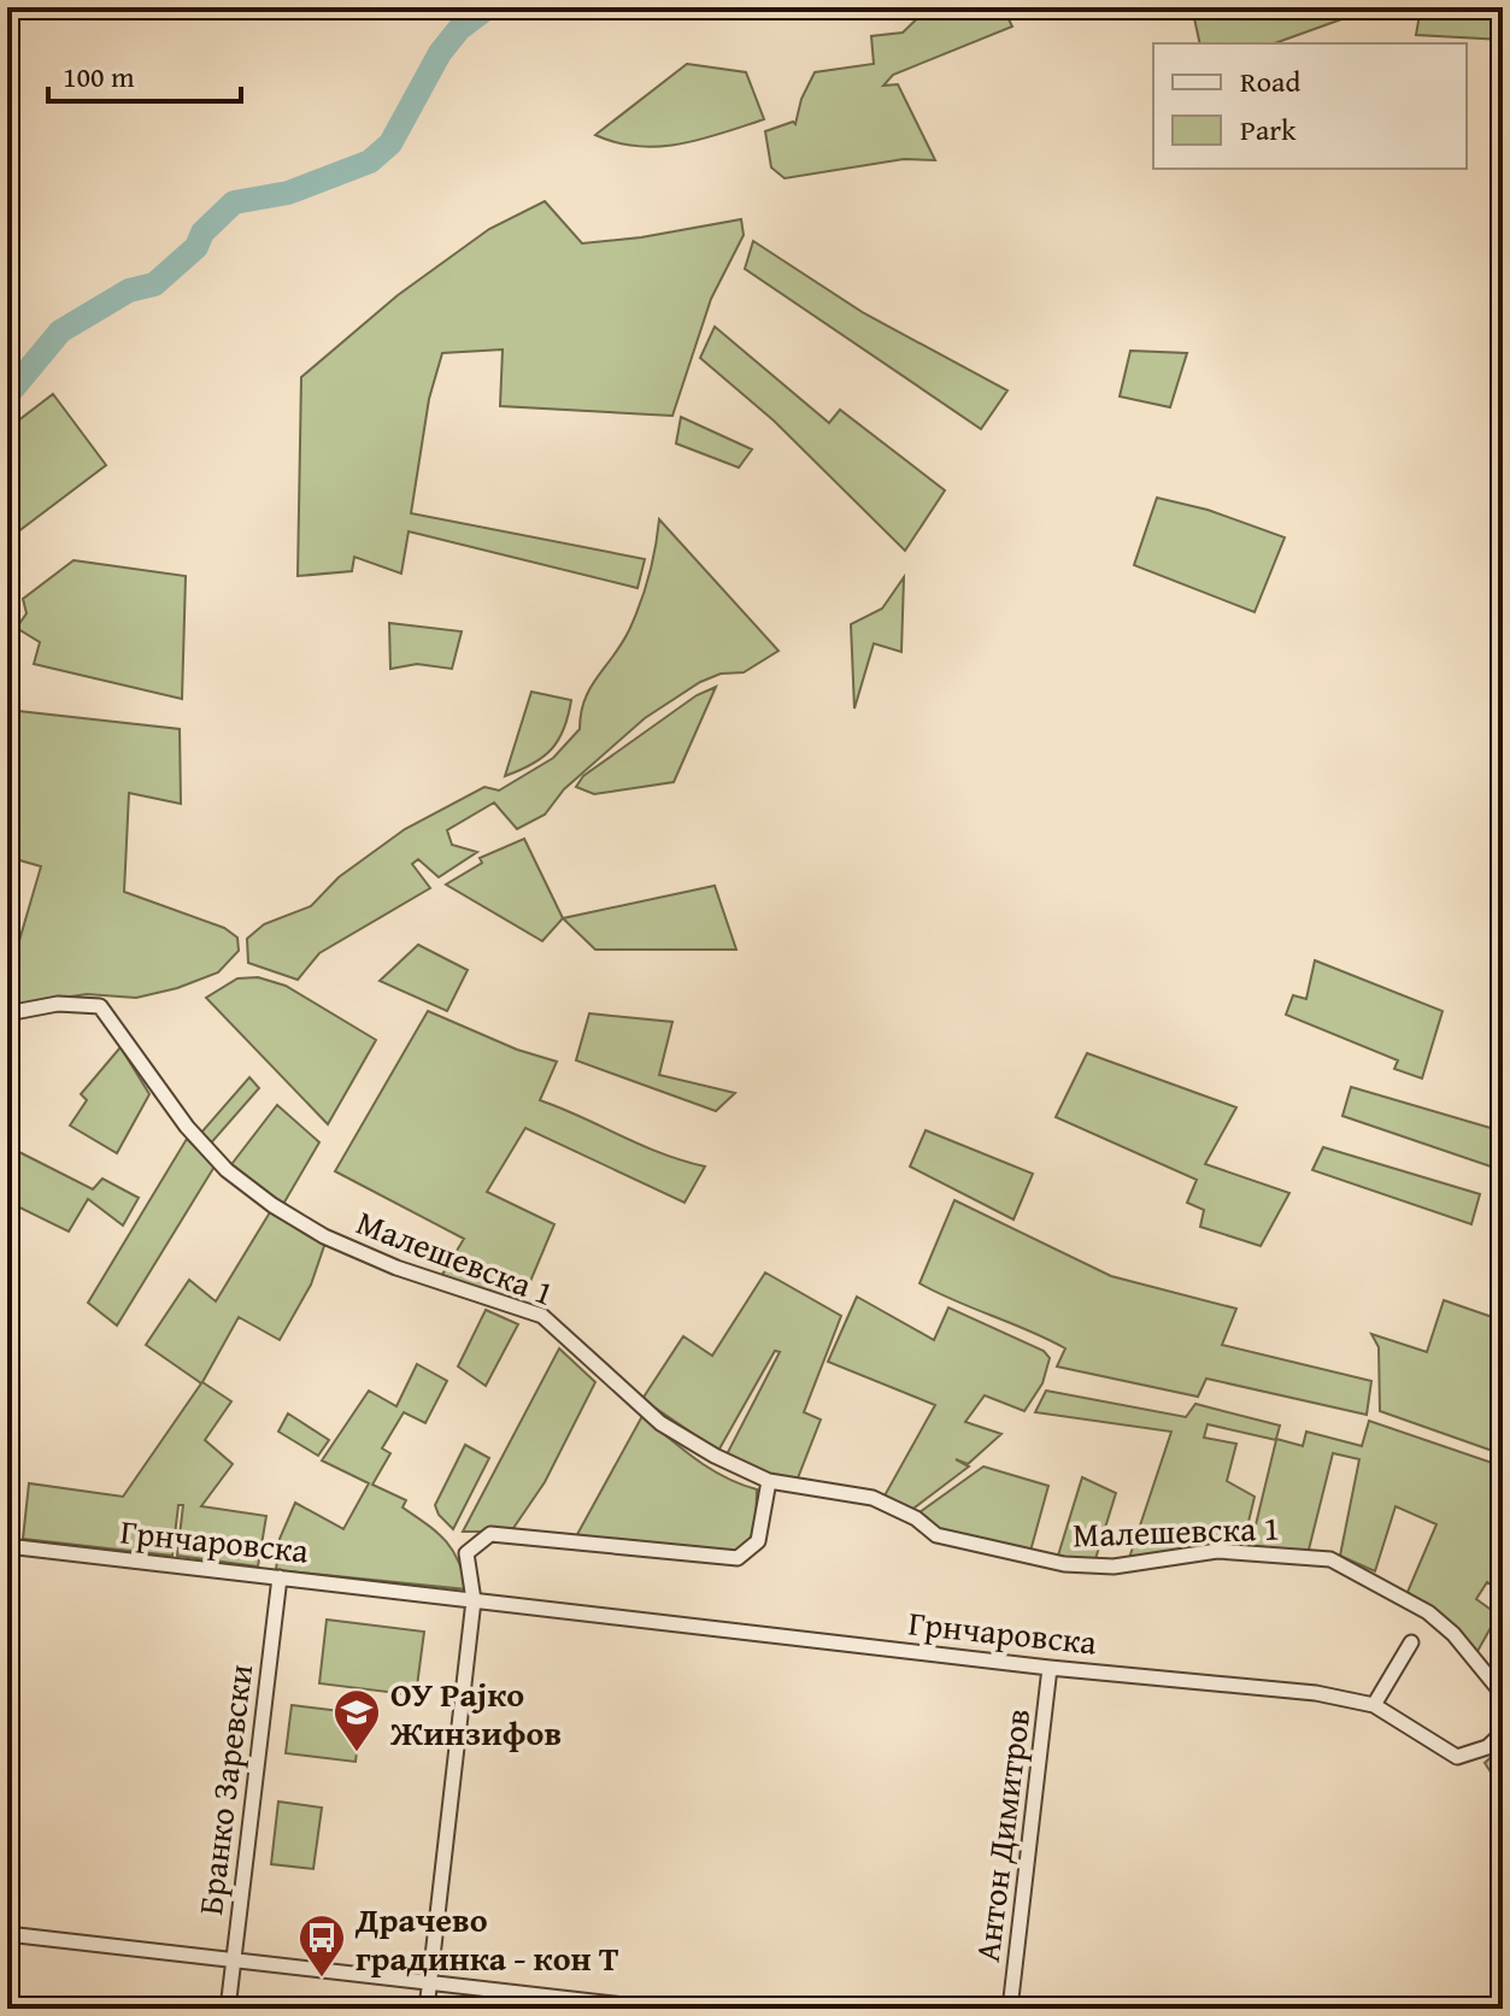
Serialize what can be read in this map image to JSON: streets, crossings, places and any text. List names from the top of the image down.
{
  "streets": {
    "street": [
      "Малешевска 1",
      "Грнчаровска",
      "Бранко Заревски",
      "Антон Димитров"
    ]
  },
  "crossings": [
    ["Грнчаровска", "Бранко Заревски"],
    ["Грнчаровска", "Антон Димитров"]
  ],
  "places": {
    "school or university": ["ОУ Рајко Жинзифов"],
    "bus stop": ["Драчево градинка - кон Т"]
  },
  "legend": ["Road", "Park"],
  "scale_bar": "100 m"
}
